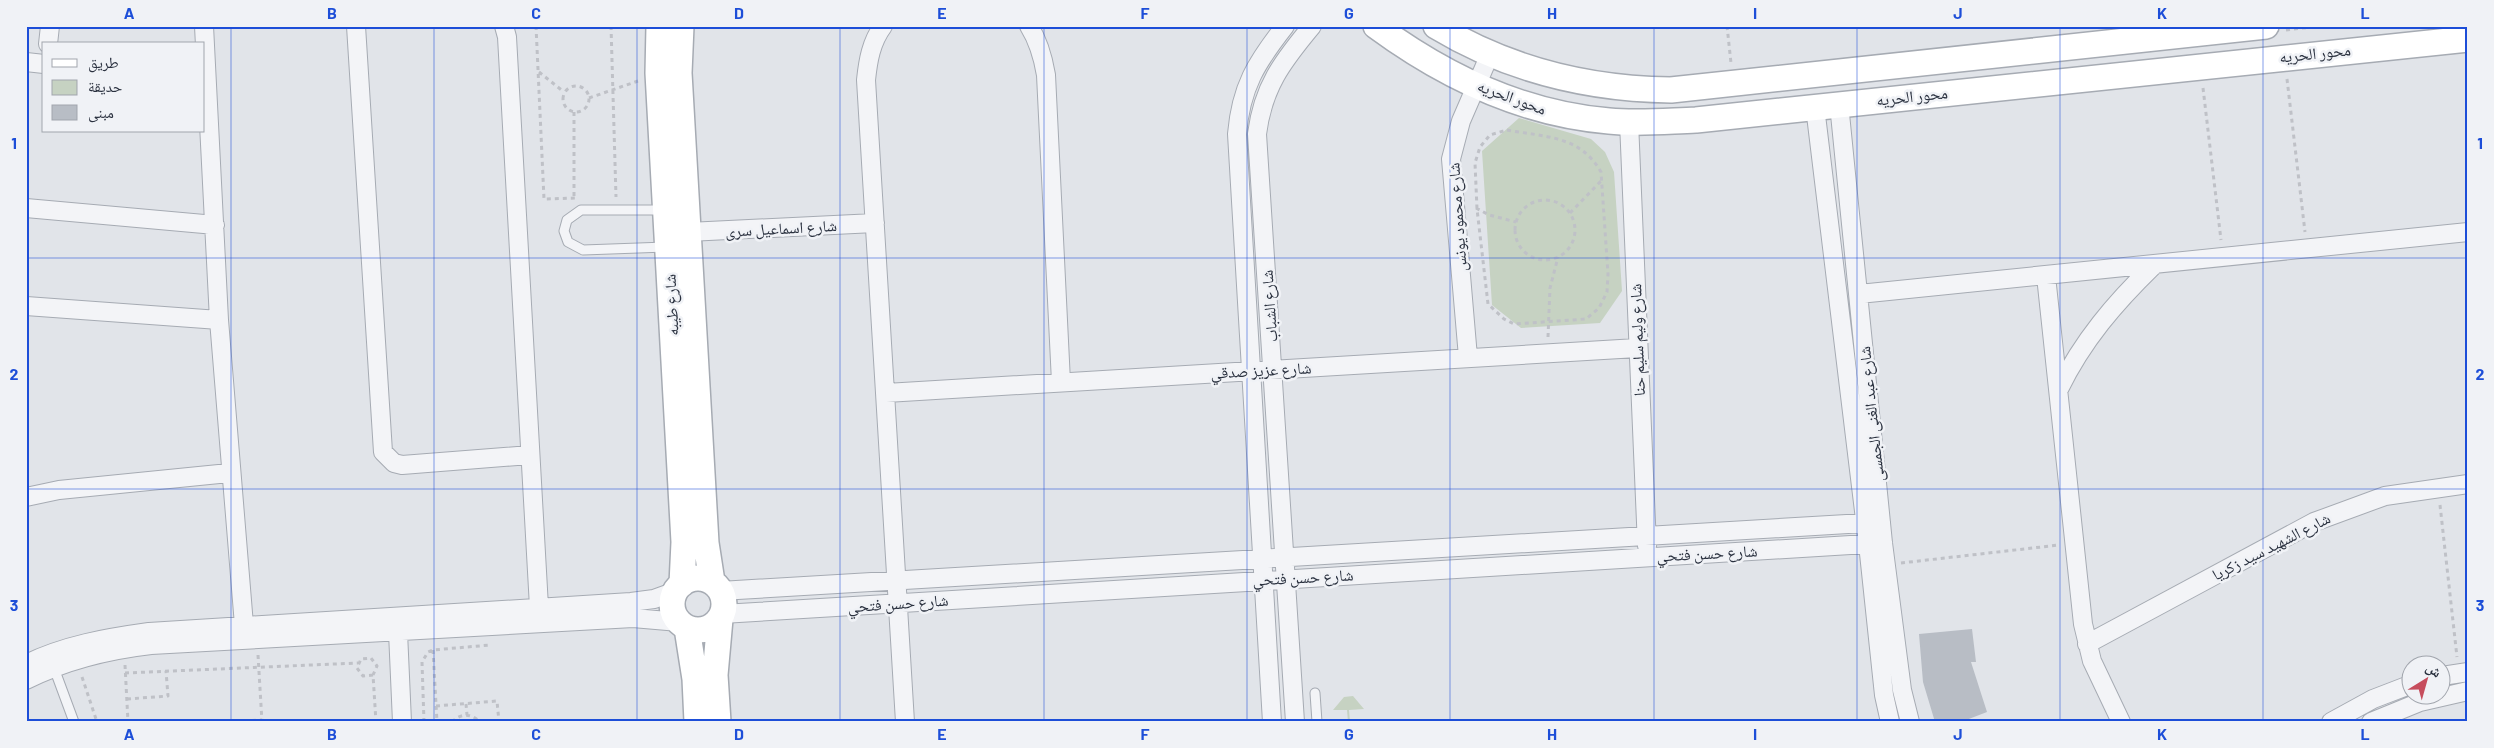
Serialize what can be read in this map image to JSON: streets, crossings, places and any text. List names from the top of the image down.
{
  "streets": {
    "main road": ["محور الحريه", "شارع طيبه"],
    "street": [
      "شارع محمود يونس",
      "شارع اسماعيل سرى",
      "شارع الشباب",
      "شارع وليم سليم حنا",
      "شارع عزيز صدقي",
      "شارع عبد الغنى الجمسى",
      "شارع الشهيد سيد زكريا",
      "شارع حسن فتحي"
    ]
  },
  "crossings": [
    ["محور الحريه", "شارع محمود يونس"],
    ["محور الحريه", "شارع وليم سليم حنا"],
    ["محور الحريه", "شارع عبد الغنى الجمسى"],
    ["شارع محمود يونس", "شارع عزيز صدقي"],
    ["شارع اسماعيل سرى", "شارع طيبه"],
    ["شارع طيبه", "شارع حسن فتحي"],
    ["شارع الشباب", "شارع عزيز صدقي"],
    ["شارع الشباب", "شارع حسن فتحي"],
    ["شارع وليم سليم حنا", "شارع عزيز صدقي"],
    ["شارع وليم سليم حنا", "شارع حسن فتحي"],
    ["شارع عبد الغنى الجمسى", "شارع حسن فتحي"]
  ],
  "legend": ["طريق", "حديقة", "مبنى"],
  "north": "top right",
  "grid": {
    "columns": [
      "A",
      "B",
      "C",
      "D",
      "E",
      "F",
      "G",
      "H",
      "I",
      "J",
      "K",
      "L"
    ],
    "rows": ["1", "2", "3"]
  }
}
